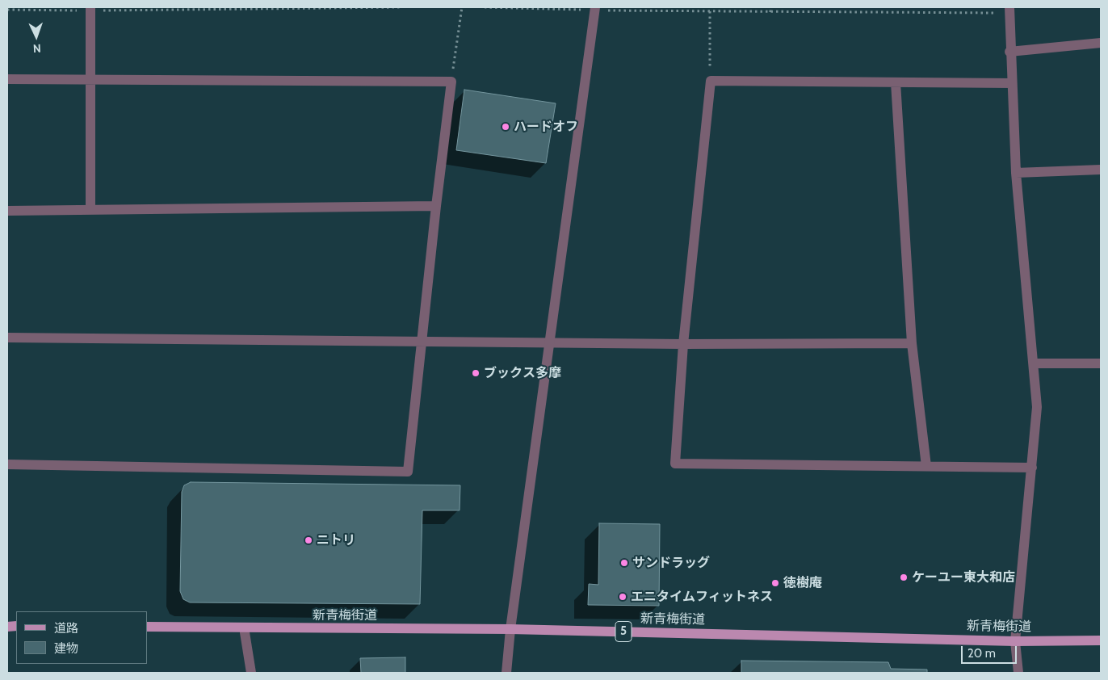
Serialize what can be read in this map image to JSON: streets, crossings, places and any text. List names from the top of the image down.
{
  "streets": {
    "main road": ["新青梅街道", "5"]
  },
  "places": [
    "ハードオフ",
    "ブックス多摩",
    "ニトリ",
    "サンドラッグ",
    "ケーユー東大和店",
    "徳樹庵",
    "エニタイムフィットネス"
  ],
  "legend": ["道路", "建物"],
  "scale_bar": "20 m",
  "north": "bottom"
}
